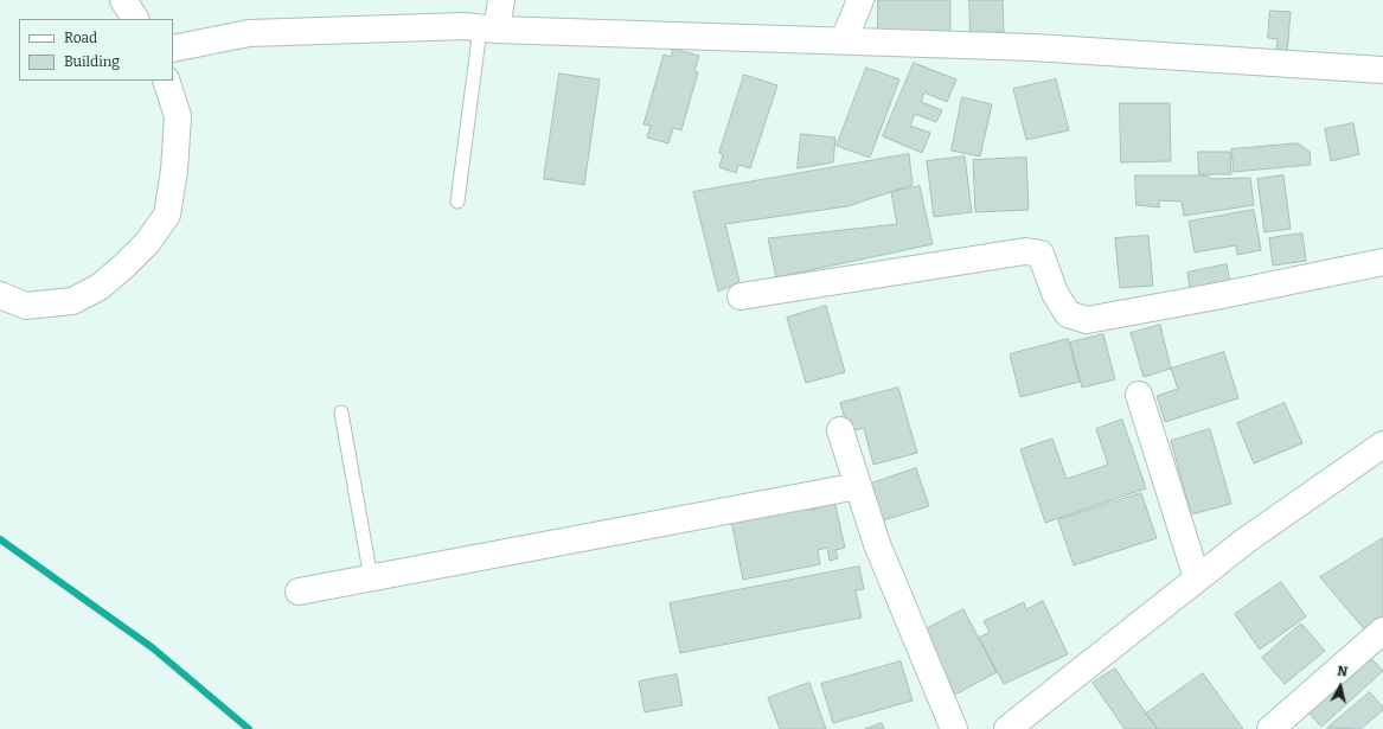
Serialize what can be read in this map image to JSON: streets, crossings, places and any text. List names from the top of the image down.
{
  "legend": ["Road", "Building"],
  "north": "top"
}
